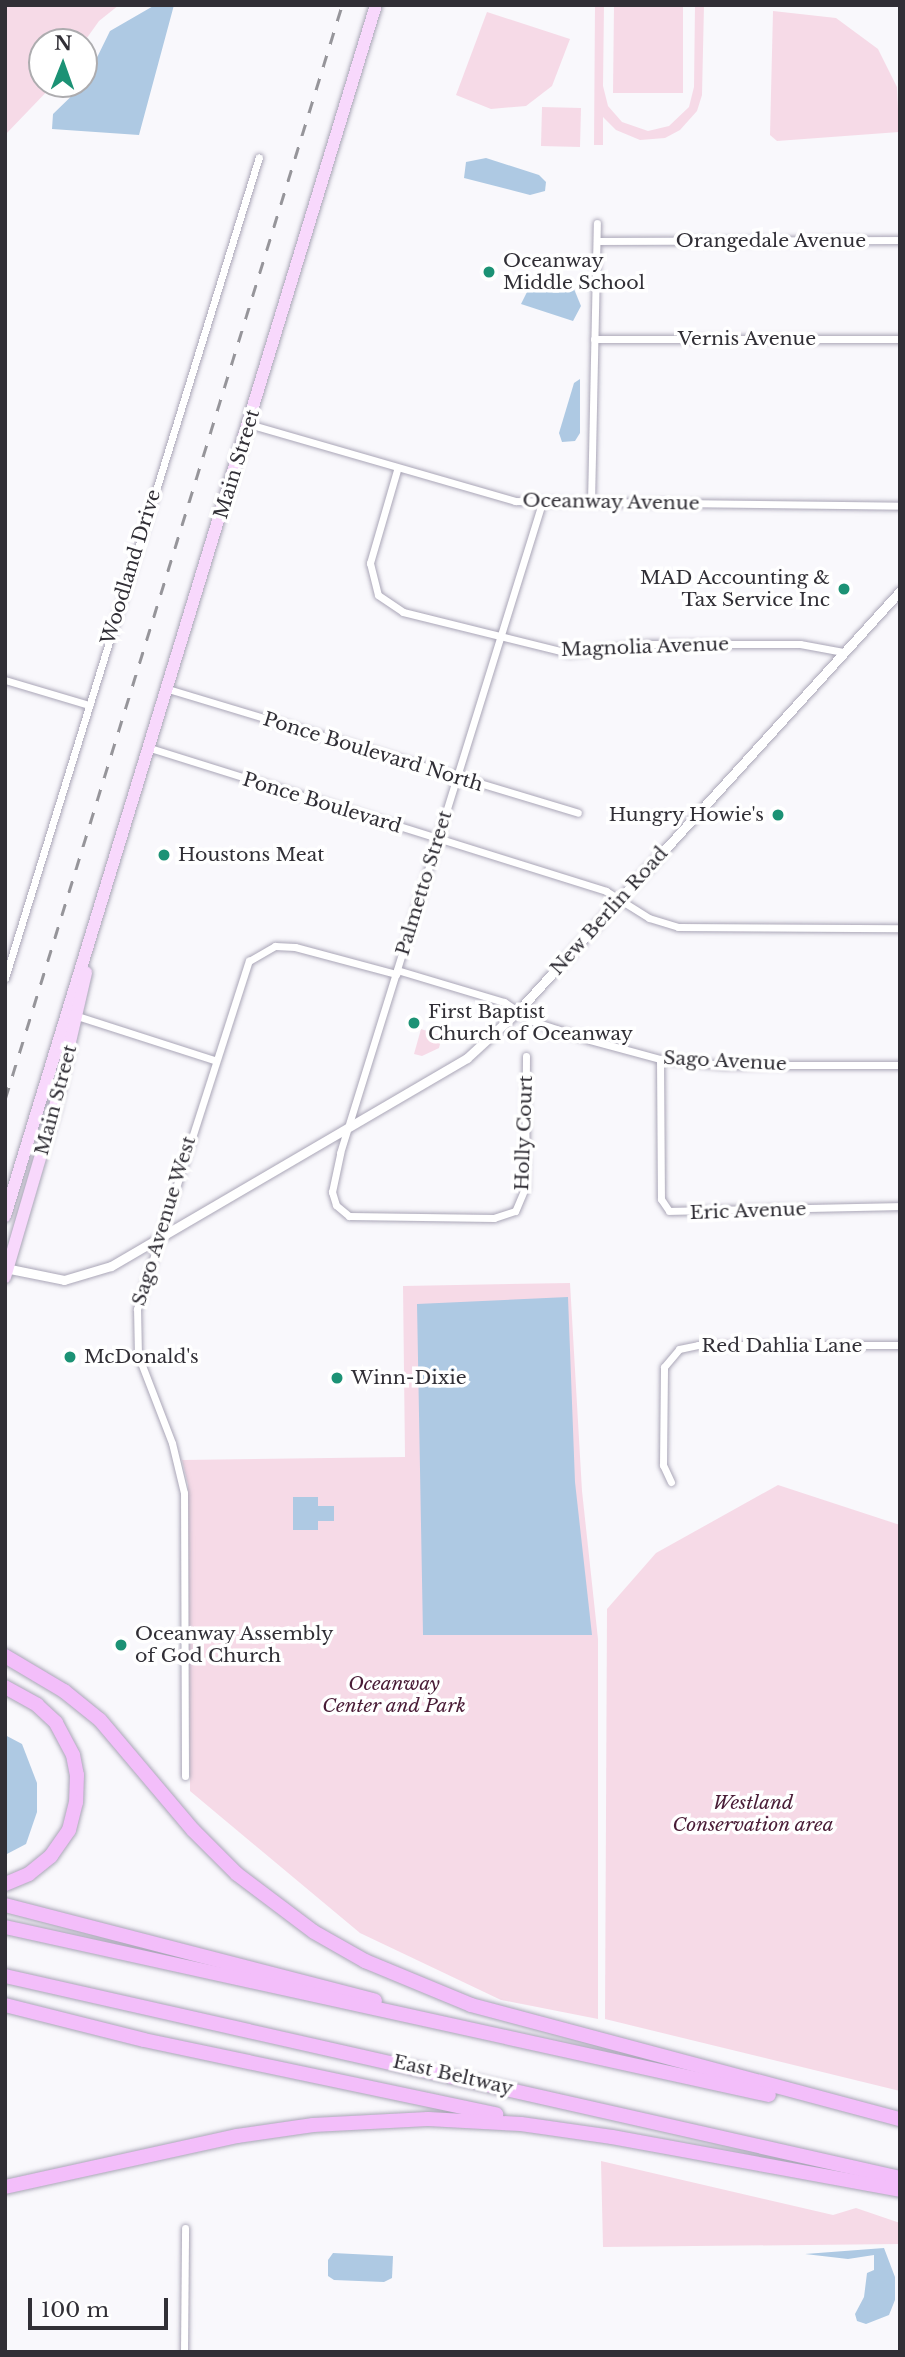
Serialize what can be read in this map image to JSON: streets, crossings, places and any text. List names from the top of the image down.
{
  "streets": {
    "highway": ["East Beltway"],
    "main road": ["Main Street"],
    "street": [
      "Orangedale Avenue",
      "Vernis Avenue",
      "Oceanway Avenue",
      "Woodland Drive",
      "Magnolia Avenue",
      "Ponce Boulevard North",
      "Ponce Boulevard",
      "Palmetto Street",
      "New Berlin Road",
      "Sago Avenue",
      "Holly Court",
      "Eric Avenue",
      "Sago Avenue West",
      "Red Dahlia Lane"
    ]
  },
  "crossings": [
    ["Main Street", "Oceanway Avenue"],
    ["Main Street", "Ponce Boulevard North"],
    ["Main Street", "Ponce Boulevard"],
    ["Main Street", "New Berlin Road"],
    ["Oceanway Avenue", "Magnolia Avenue"],
    ["Oceanway Avenue", "Palmetto Street"],
    ["Magnolia Avenue", "Palmetto Street"],
    ["Magnolia Avenue", "New Berlin Road"],
    ["Ponce Boulevard North", "Palmetto Street"],
    ["Ponce Boulevard", "Palmetto Street"],
    ["Ponce Boulevard", "New Berlin Road"],
    ["Palmetto Street", "New Berlin Road"],
    ["Palmetto Street", "Sago Avenue"],
    ["Palmetto Street", "Holly Court"],
    ["New Berlin Road", "Sago Avenue"],
    ["New Berlin Road", "Sago Avenue West"],
    ["Sago Avenue", "Eric Avenue"],
    ["Sago Avenue", "Sago Avenue West"]
  ],
  "parks": ["Oceanway Center and Park", "Westland Conservation area"],
  "places": [
    "Oceanway Middle School",
    "MAD Accounting & Tax Service Inc",
    "Hungry Howie's",
    "Houstons Meat",
    "First Baptist Church of Oceanway",
    "McDonald's",
    "Winn-Dixie",
    "Oceanway Assembly of God Church"
  ],
  "scale_bar": "100 m",
  "north": "top"
}
